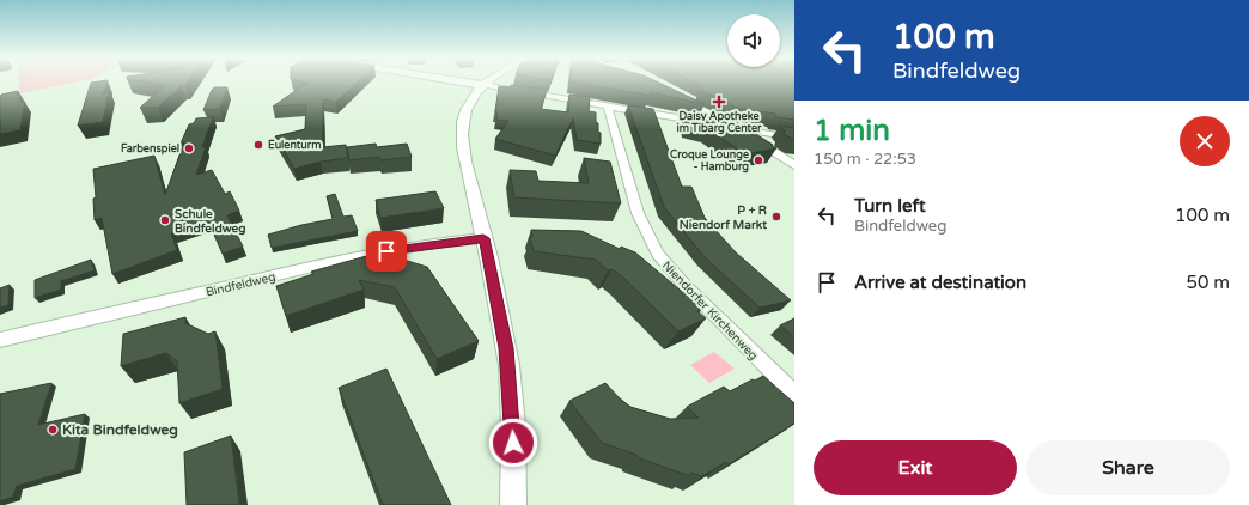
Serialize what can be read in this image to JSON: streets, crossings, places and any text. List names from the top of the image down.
{
  "streets": {
    "street": ["Bindfeldweg", "Niendorfer Kirchenweg"]
  },
  "places": {
    "health": ["Daisy Apotheke im Tibarg Center"],
    "other": [
      "Eulenturm",
      "Farbenspiel",
      "Croque Lounge - Hamburg",
      "P + R Niendorf Markt",
      "Schule Bindfeldweg",
      "Kita Bindfeldweg"
    ]
  },
  "page": {
    "turn": ["100 m", "Bindfeldweg"],
    "heading": ["1 min", "150 m · 22:53"],
    "list": [
      {
        "name": "Turn left",
        "note": "Bindfeldweg",
        "value": "100 m"
      },
      {
        "name": "Arrive at destination",
        "value": "50 m"
      }
    ],
    "buttons": ["Exit", "Share"]
  }
}
